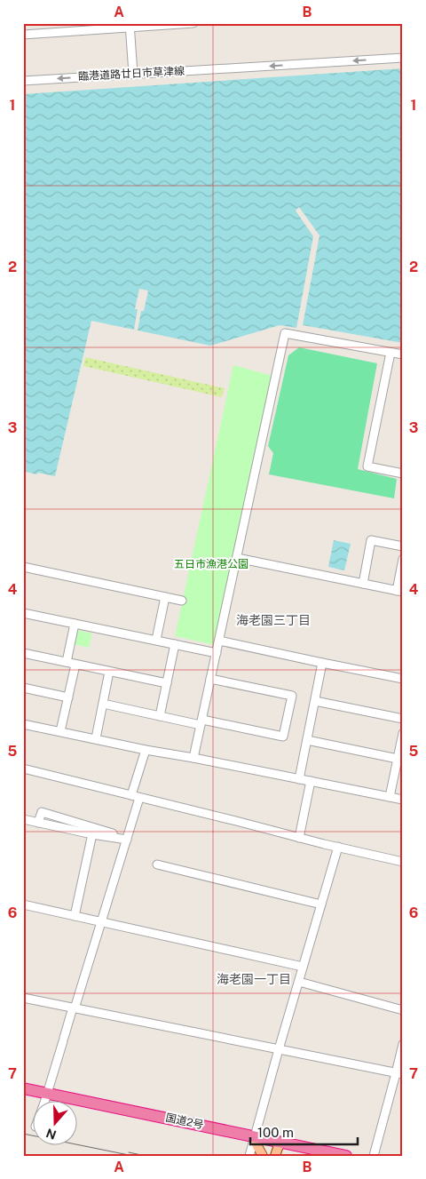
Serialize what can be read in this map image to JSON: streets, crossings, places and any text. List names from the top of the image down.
{
  "streets": {
    "highway": ["国道2号"],
    "street": ["臨港道路廿日市草津線"]
  },
  "districts": ["海老園三丁目", "海老園一丁目"],
  "parks": ["五日市漁港公園"],
  "scale_bar": "100 m",
  "north": "bottom",
  "grid": {
    "columns": ["A", "B"],
    "rows": [
      "1",
      "2",
      "3",
      "4",
      "5",
      "6",
      "7"
    ]
  }
}
